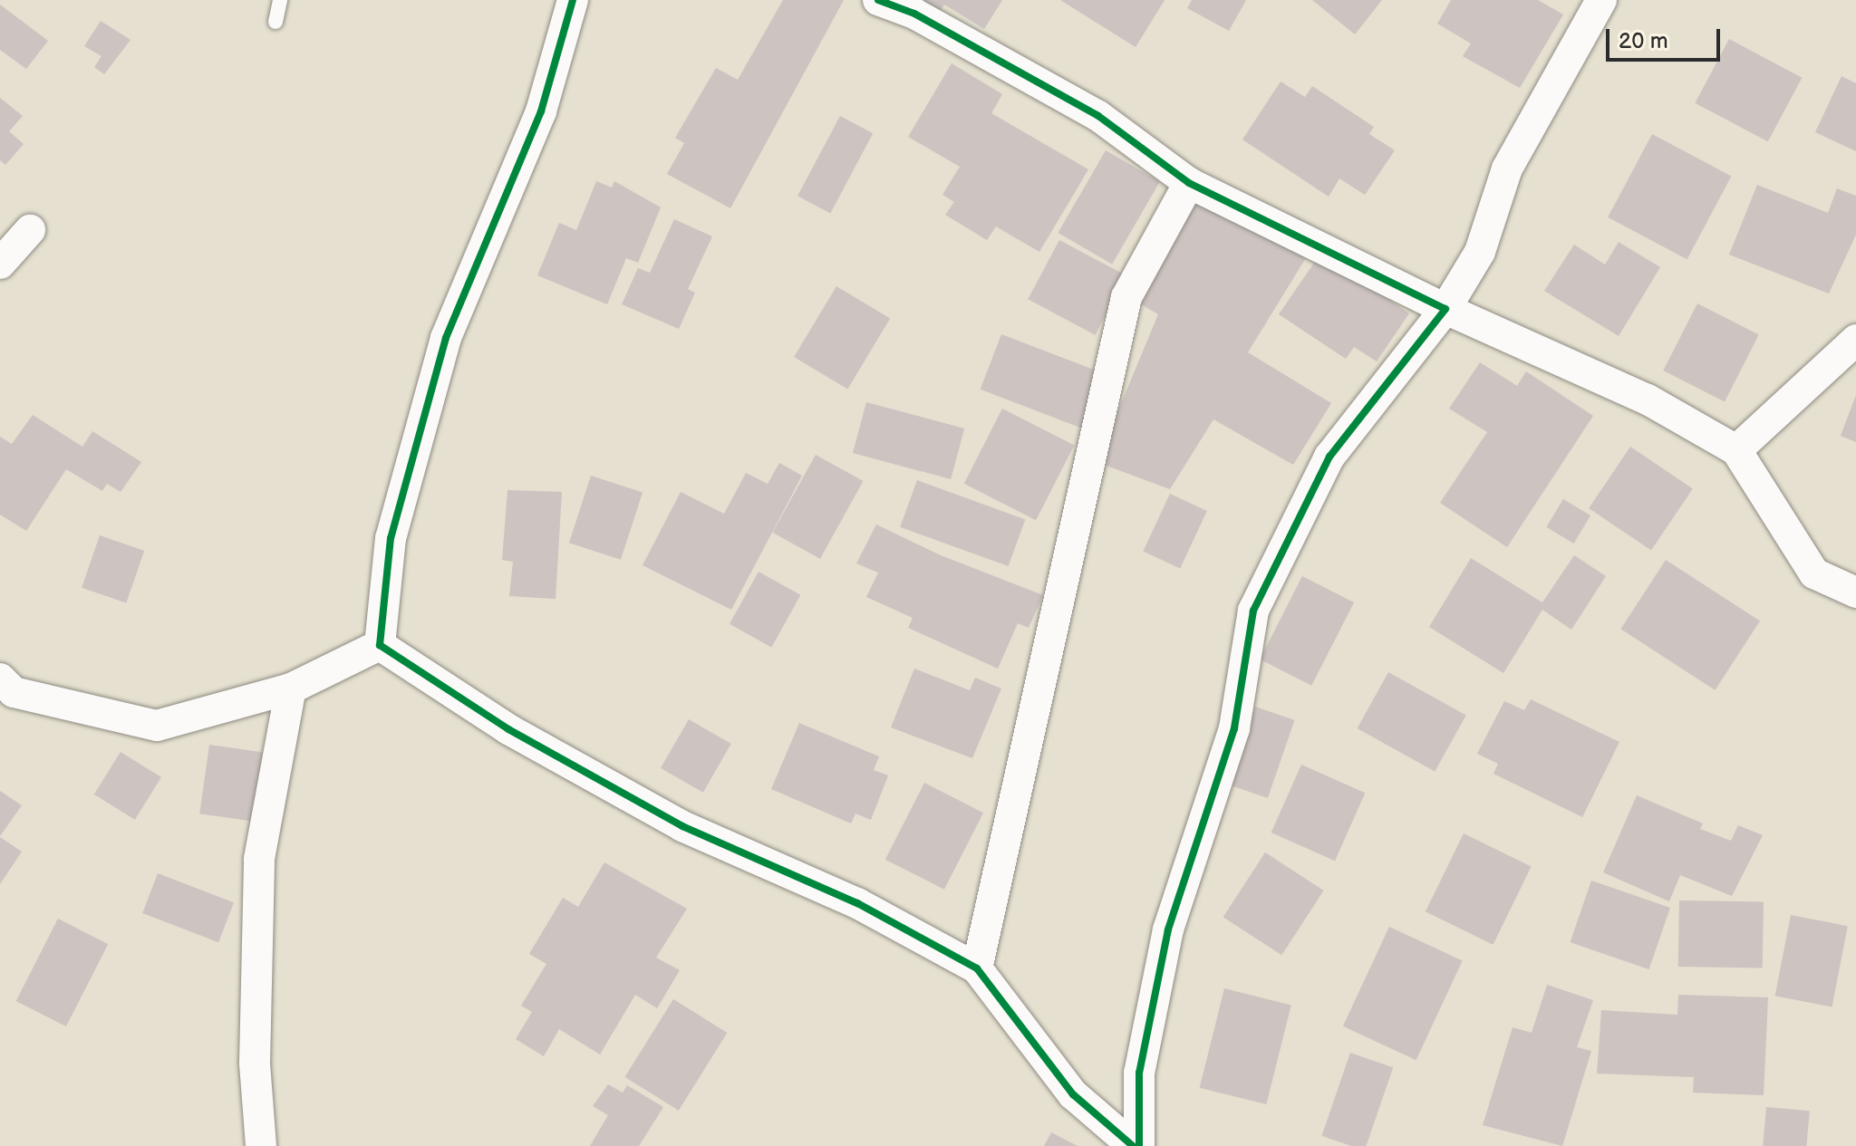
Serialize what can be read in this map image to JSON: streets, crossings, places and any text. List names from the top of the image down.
{
  "scale_bar": "20 m"
}
